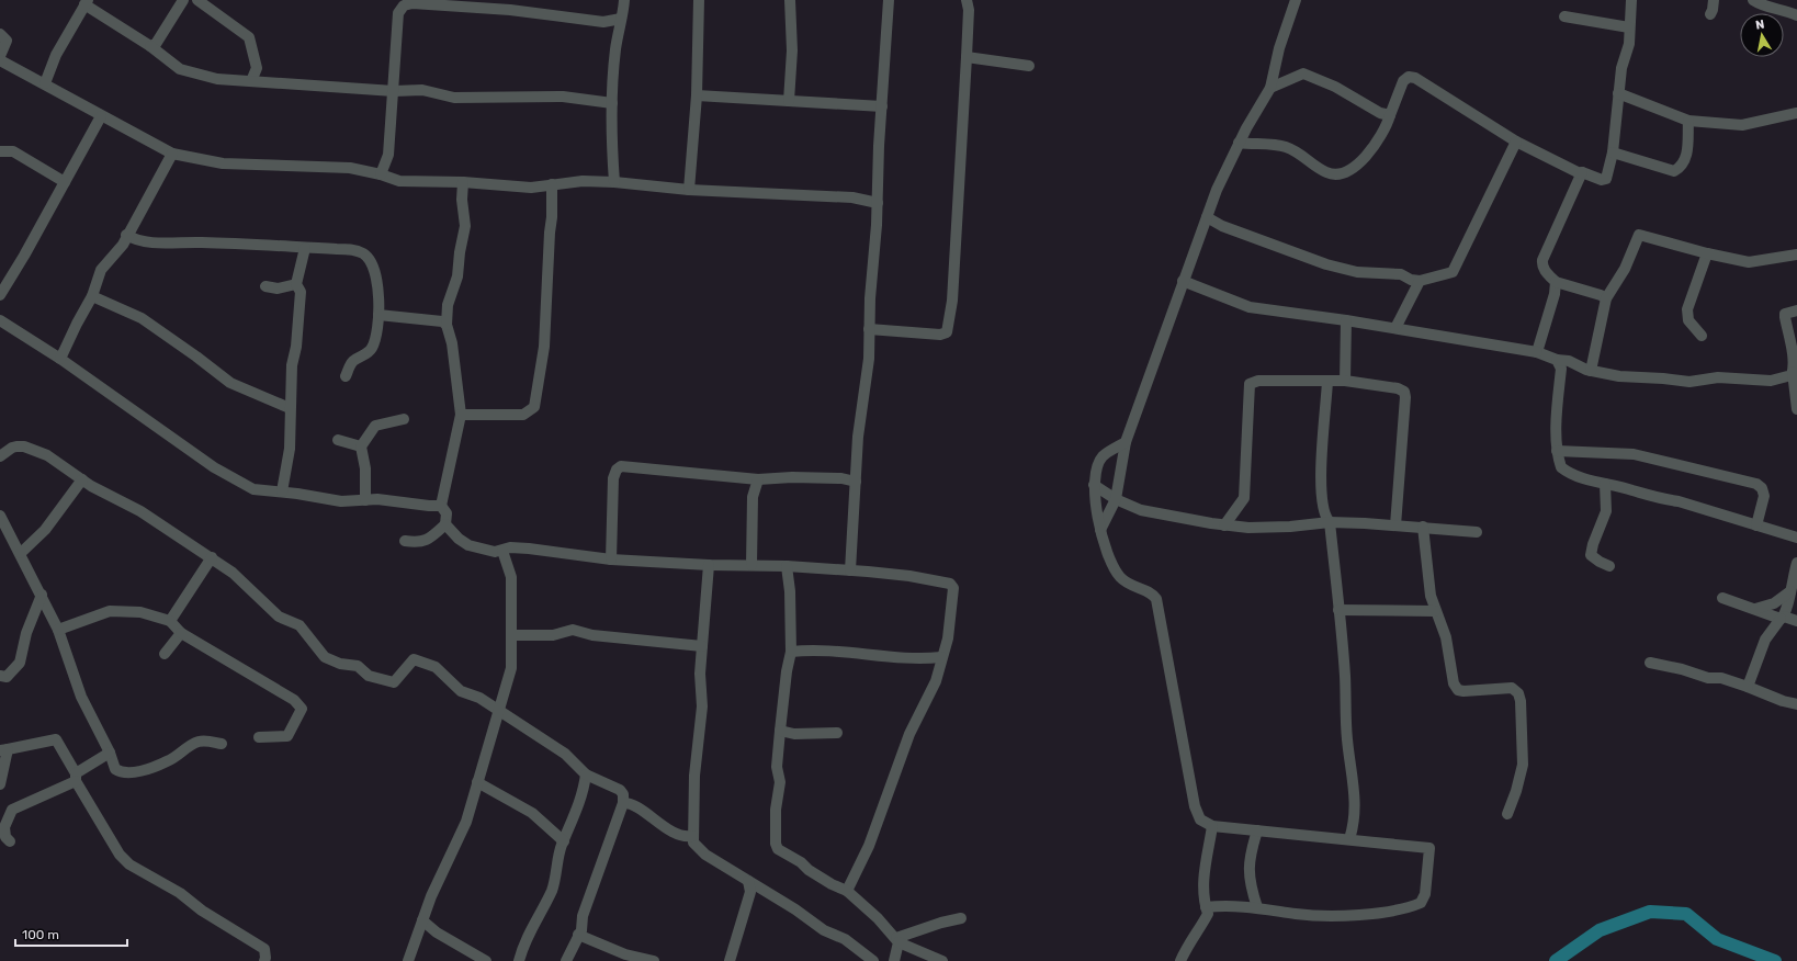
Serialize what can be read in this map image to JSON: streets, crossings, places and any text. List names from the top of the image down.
{
  "scale_bar": "100 m",
  "north": "top"
}
